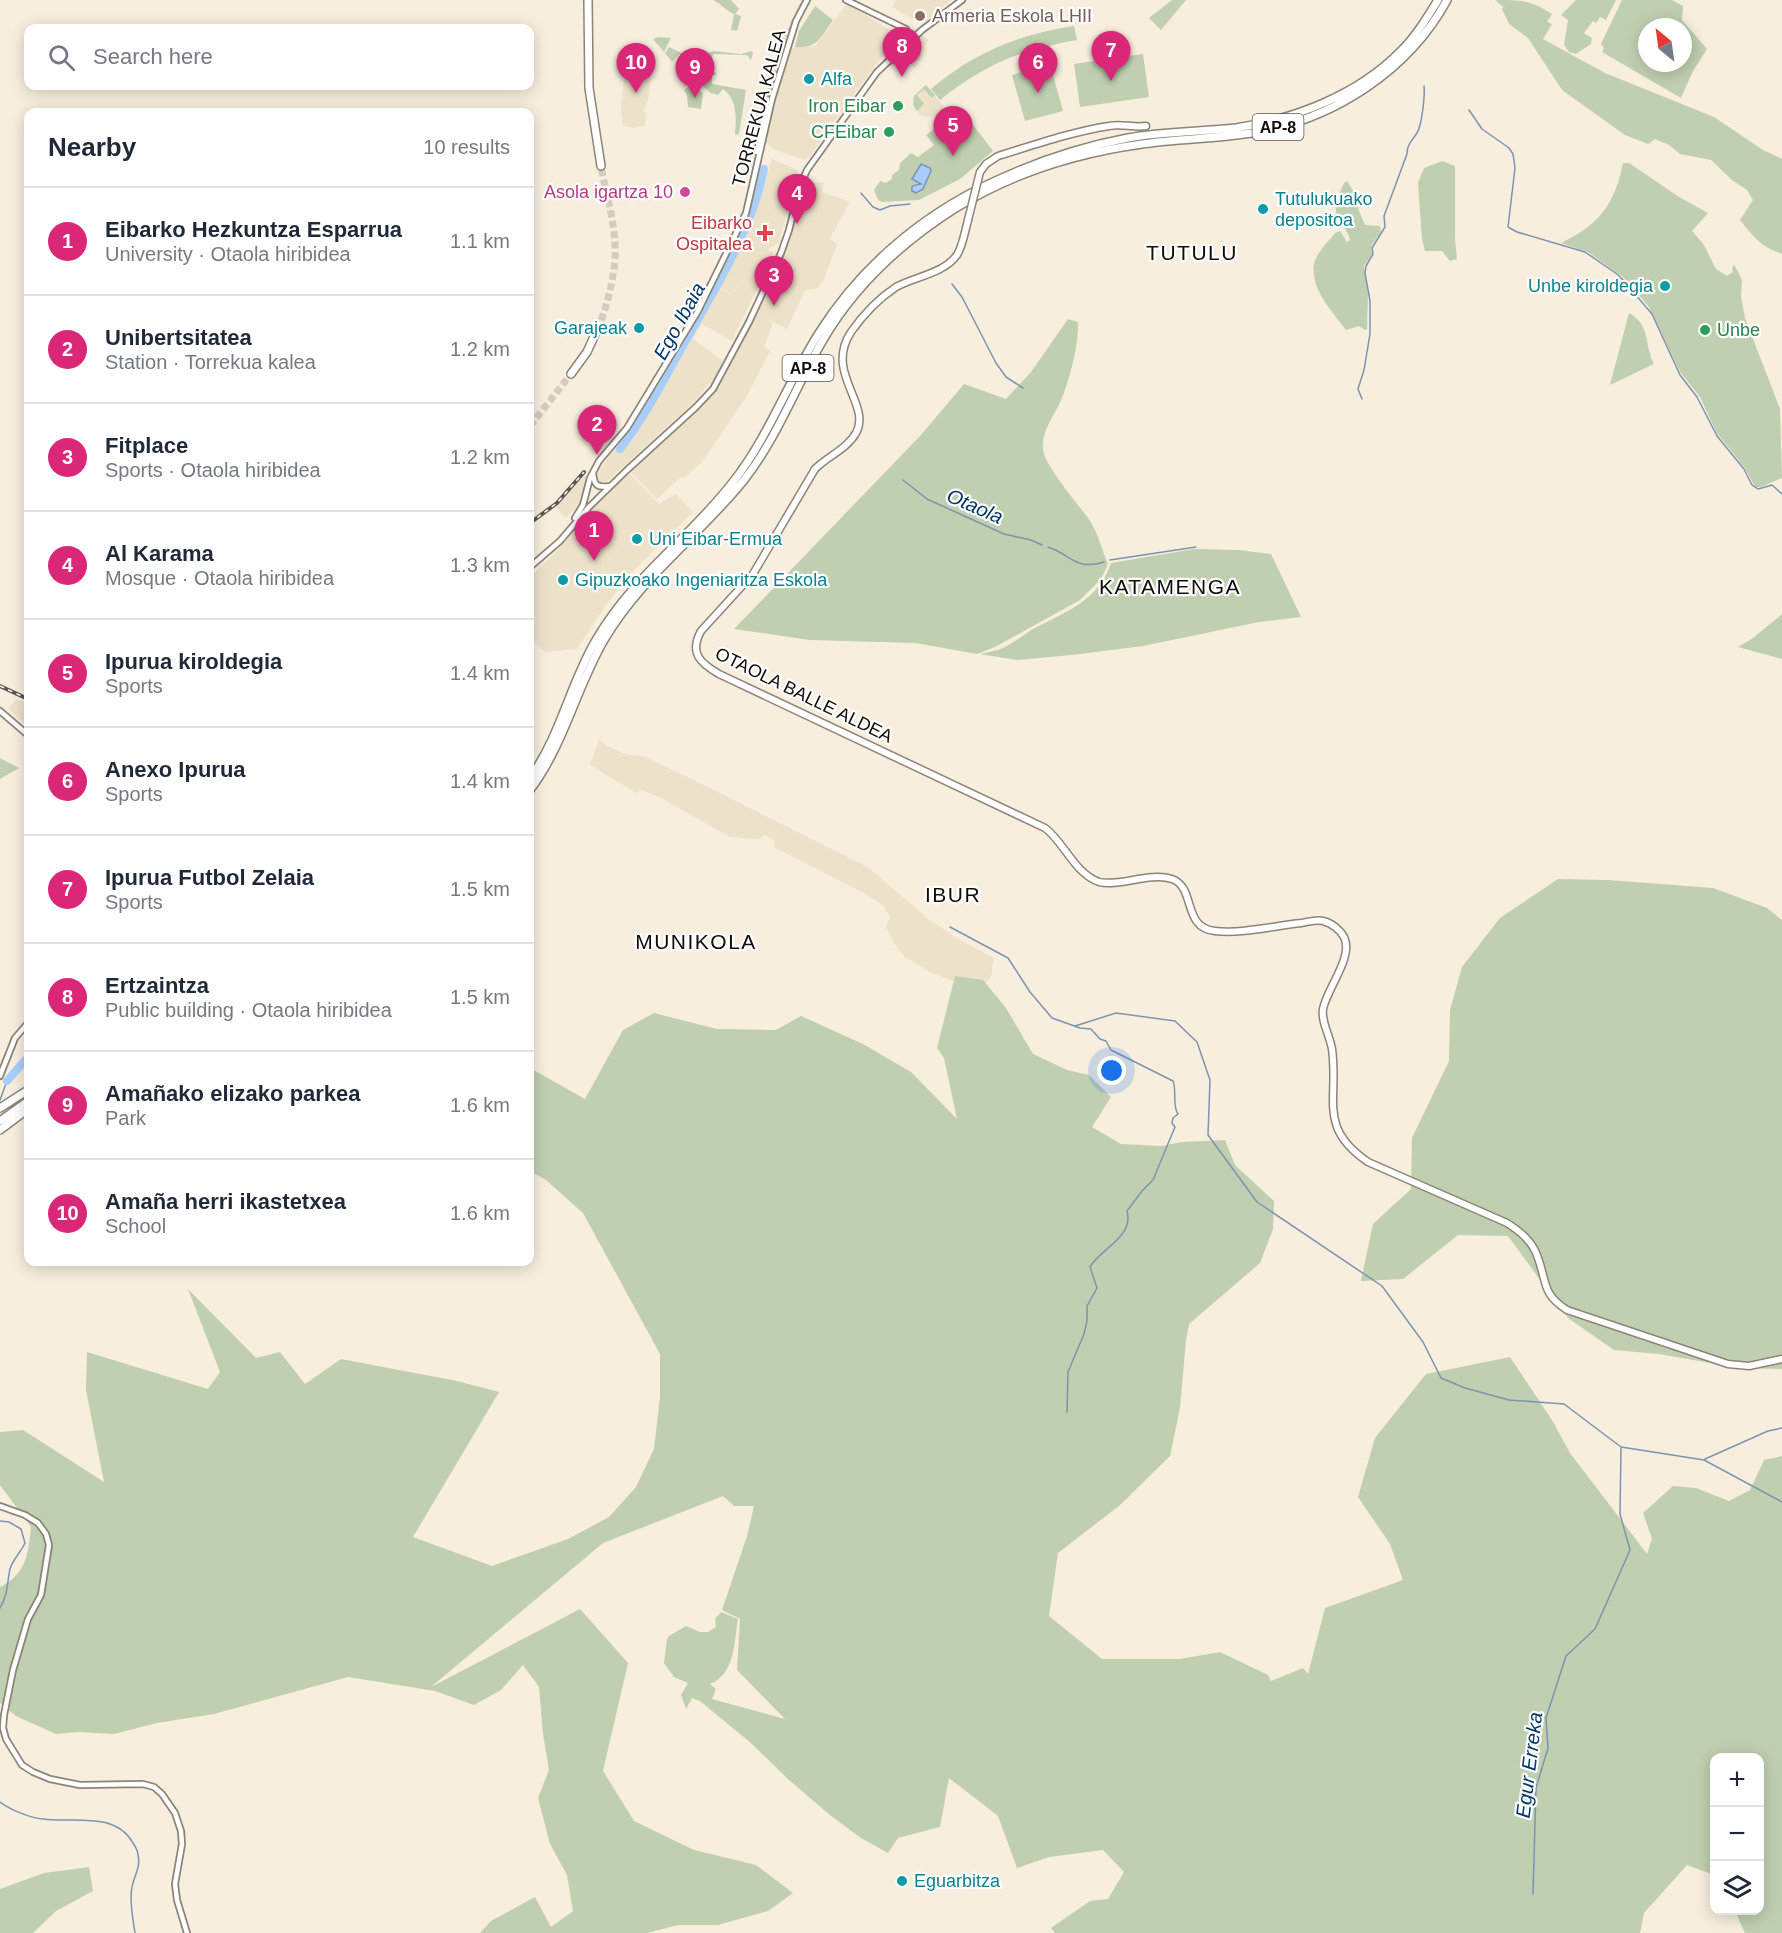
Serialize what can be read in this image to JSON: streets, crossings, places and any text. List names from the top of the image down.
{
  "streets": {
    "highway": ["AP-8"],
    "main road": ["OTAOLA BALLE ALDEA"],
    "street": ["TORREKUA KALEA"]
  },
  "districts": [
    "TUTULU",
    "KATAMENGA",
    "IBUR",
    "MUNIKOLA"
  ],
  "water": ["Ego Ibaia", "Otaola", "Egur Erreka"],
  "places": {
    "other": [
      "Armeria Eskola LHII",
      "Alfa",
      "Iron Eibar",
      "CFEibar",
      "Asola igartza 10",
      "Tutulukuako depositoa",
      "Unbe kiroldegia",
      "Garajeak",
      "Unbe",
      "Uni Eibar-Ermua",
      "Gipuzkoako Ingeniaritza Eskola",
      "Eguarbitza"
    ],
    "health": ["Eibarko Ospitalea"]
  },
  "north": "top left",
  "page": {
    "search": "Search here",
    "pins": [
      "8",
      "7",
      "6",
      "10",
      "9",
      "5",
      "4",
      "3",
      "2",
      "1"
    ],
    "heading": ["Nearby", "10 results"],
    "list": [
      {
        "mark": "1",
        "name": "Eibarko Hezkuntza Esparrua",
        "note": "University · Otaola hiribidea",
        "value": "1.1 km"
      },
      {
        "mark": "2",
        "name": "Unibertsitatea",
        "note": "Station · Torrekua kalea",
        "value": "1.2 km"
      },
      {
        "mark": "3",
        "name": "Fitplace",
        "note": "Sports · Otaola hiribidea",
        "value": "1.2 km"
      },
      {
        "mark": "4",
        "name": "Al Karama",
        "note": "Mosque · Otaola hiribidea",
        "value": "1.3 km"
      },
      {
        "mark": "5",
        "name": "Ipurua kiroldegia",
        "note": "Sports",
        "value": "1.4 km"
      },
      {
        "mark": "6",
        "name": "Anexo Ipurua",
        "note": "Sports",
        "value": "1.4 km"
      },
      {
        "mark": "7",
        "name": "Ipurua Futbol Zelaia",
        "note": "Sports",
        "value": "1.5 km"
      },
      {
        "mark": "8",
        "name": "Ertzaintza",
        "note": "Public building · Otaola hiribidea",
        "value": "1.5 km"
      },
      {
        "mark": "9",
        "name": "Amañako elizako parkea",
        "note": "Park",
        "value": "1.6 km"
      },
      {
        "mark": "10",
        "name": "Amaña herri ikastetxea",
        "note": "School",
        "value": "1.6 km"
      }
    ],
    "map_buttons": ["+", "−"]
  }
}
